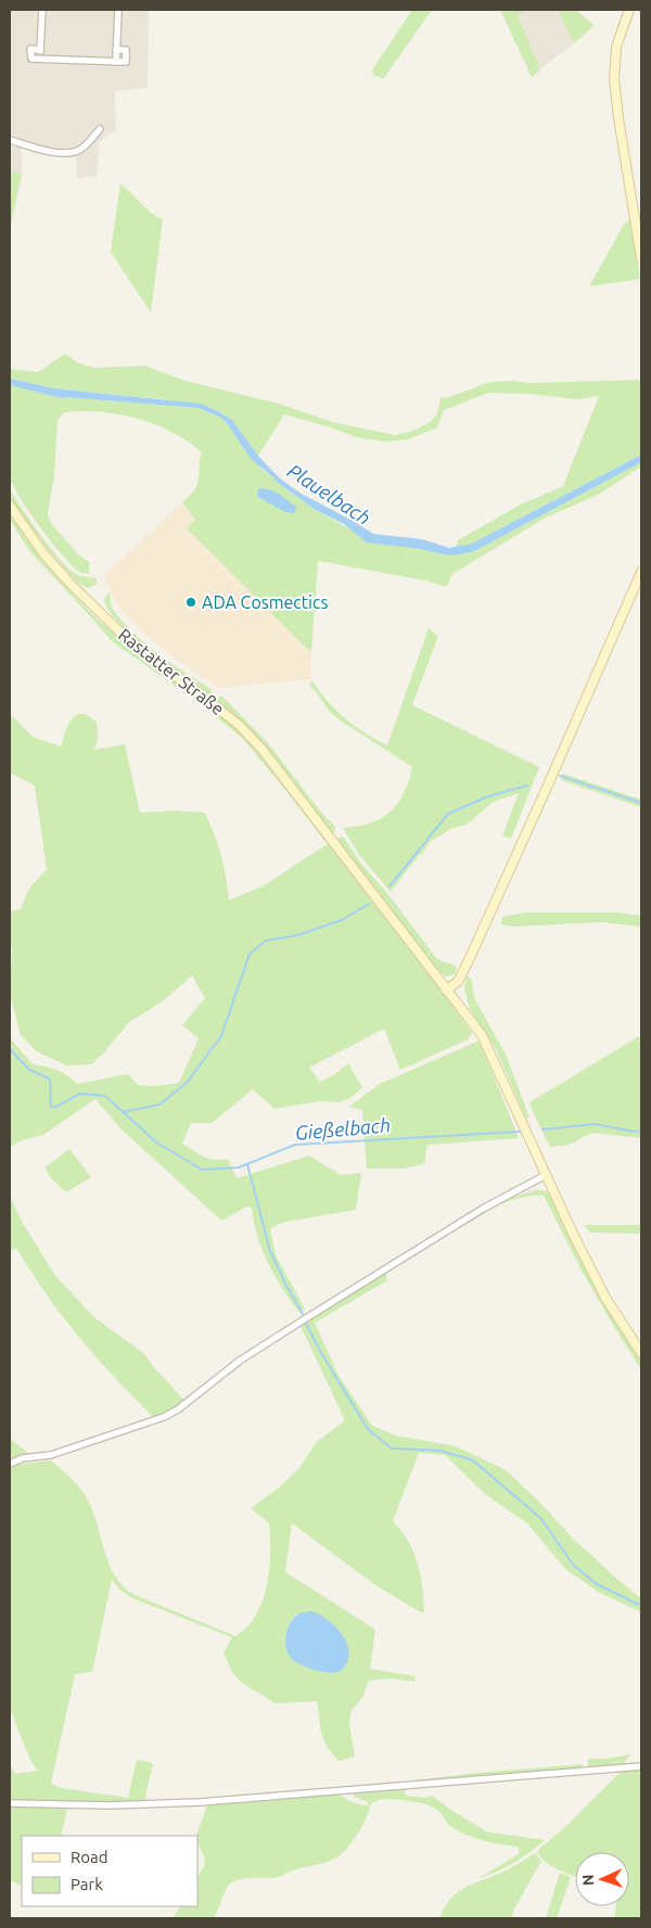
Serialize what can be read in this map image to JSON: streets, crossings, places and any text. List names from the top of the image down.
{
  "streets": {
    "main road": ["Rastatter Straße"]
  },
  "water": ["Plauelbach", "Gießelbach"],
  "places": ["ADA Cosmectics"],
  "legend": ["Road", "Park"],
  "north": "left"
}
